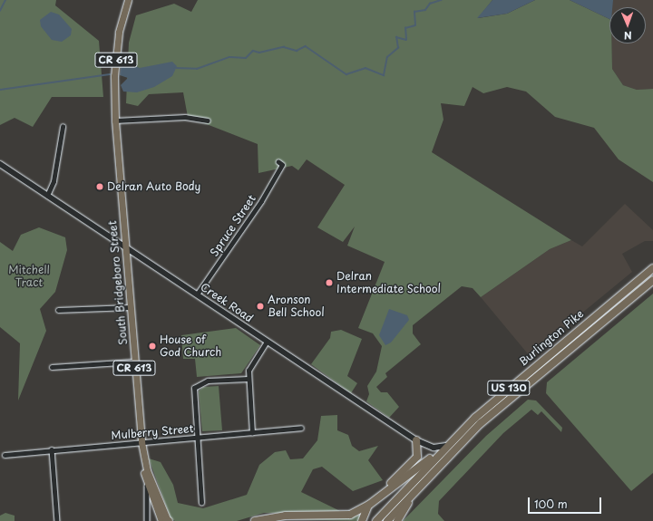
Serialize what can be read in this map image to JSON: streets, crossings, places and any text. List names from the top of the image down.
{
  "streets": {
    "highway": ["Burlington Pike", "US 130"],
    "main road": ["CR 613", "South Bridgeboro Street"],
    "street": ["Spruce Street", "Creek Road", "Mulberry Street"]
  },
  "crossings": [
    ["CR 613", "South Bridgeboro Street"],
    ["Spruce Street", "Creek Road"],
    ["South Bridgeboro Street", "Creek Road"],
    ["South Bridgeboro Street", "Mulberry Street"],
    ["Creek Road", "Burlington Pike"]
  ],
  "parks": ["Mitchell Tract"],
  "places": [
    "Delran Auto Body",
    "Delran Intermediate School",
    "Aronson Bell School",
    "House of God Church"
  ],
  "scale_bar": "100 m",
  "north": "bottom"
}
